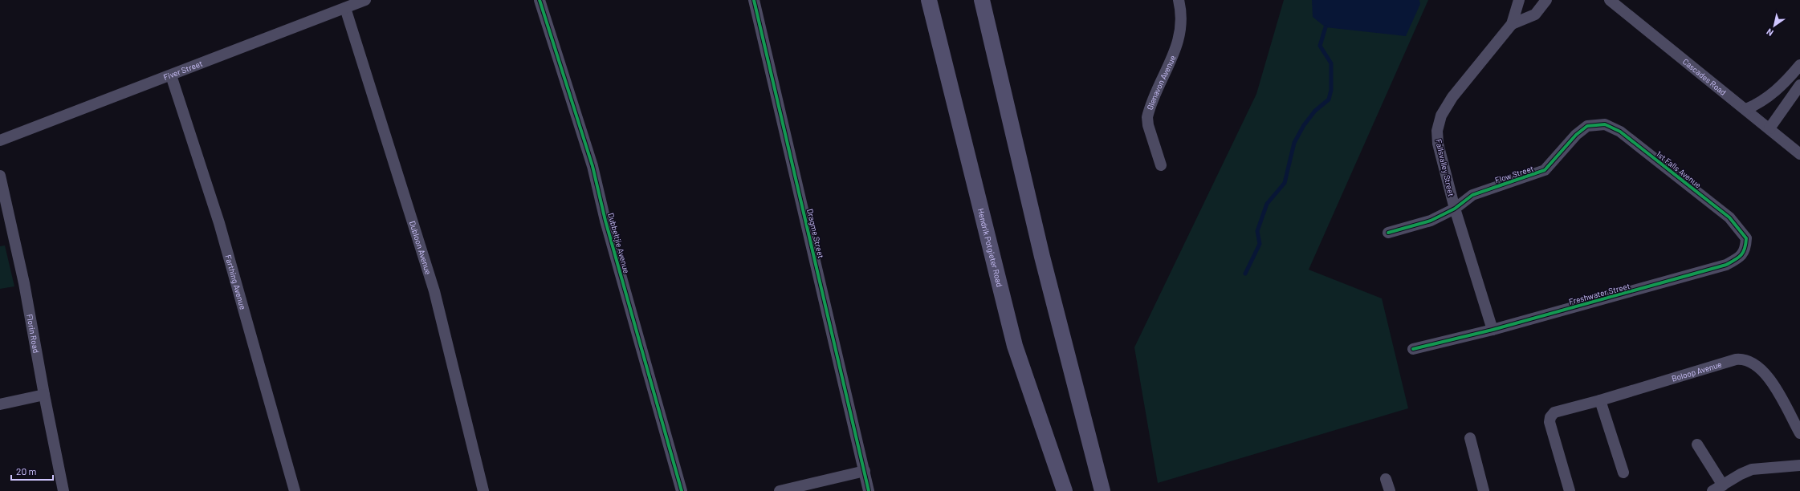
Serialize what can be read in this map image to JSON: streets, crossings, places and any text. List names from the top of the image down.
{
  "streets": {
    "main road": ["Hendrik Potgieter Road"],
    "street": [
      "Fiver Street",
      "Cascades Road",
      "Glenavon Avenue",
      "Fallsvalley Street",
      "1st Falls Avenue",
      "Flow Street",
      "Dragme Street",
      "Dubbeltjie Avenue",
      "Dubloon Avenue",
      "Farthing Avenue",
      "Freshwater Street",
      "Florin Road",
      "Boloop Avenue"
    ]
  },
  "crossings": [
    ["Fiver Street", "Dubloon Avenue"],
    ["Fiver Street", "Farthing Avenue"],
    ["Fallsvalley Street", "Flow Street"],
    ["Fallsvalley Street", "Freshwater Street"],
    ["1st Falls Avenue", "Flow Street"],
    ["1st Falls Avenue", "Freshwater Street"]
  ],
  "scale_bar": "20 m",
  "north": "bottom left"
}
